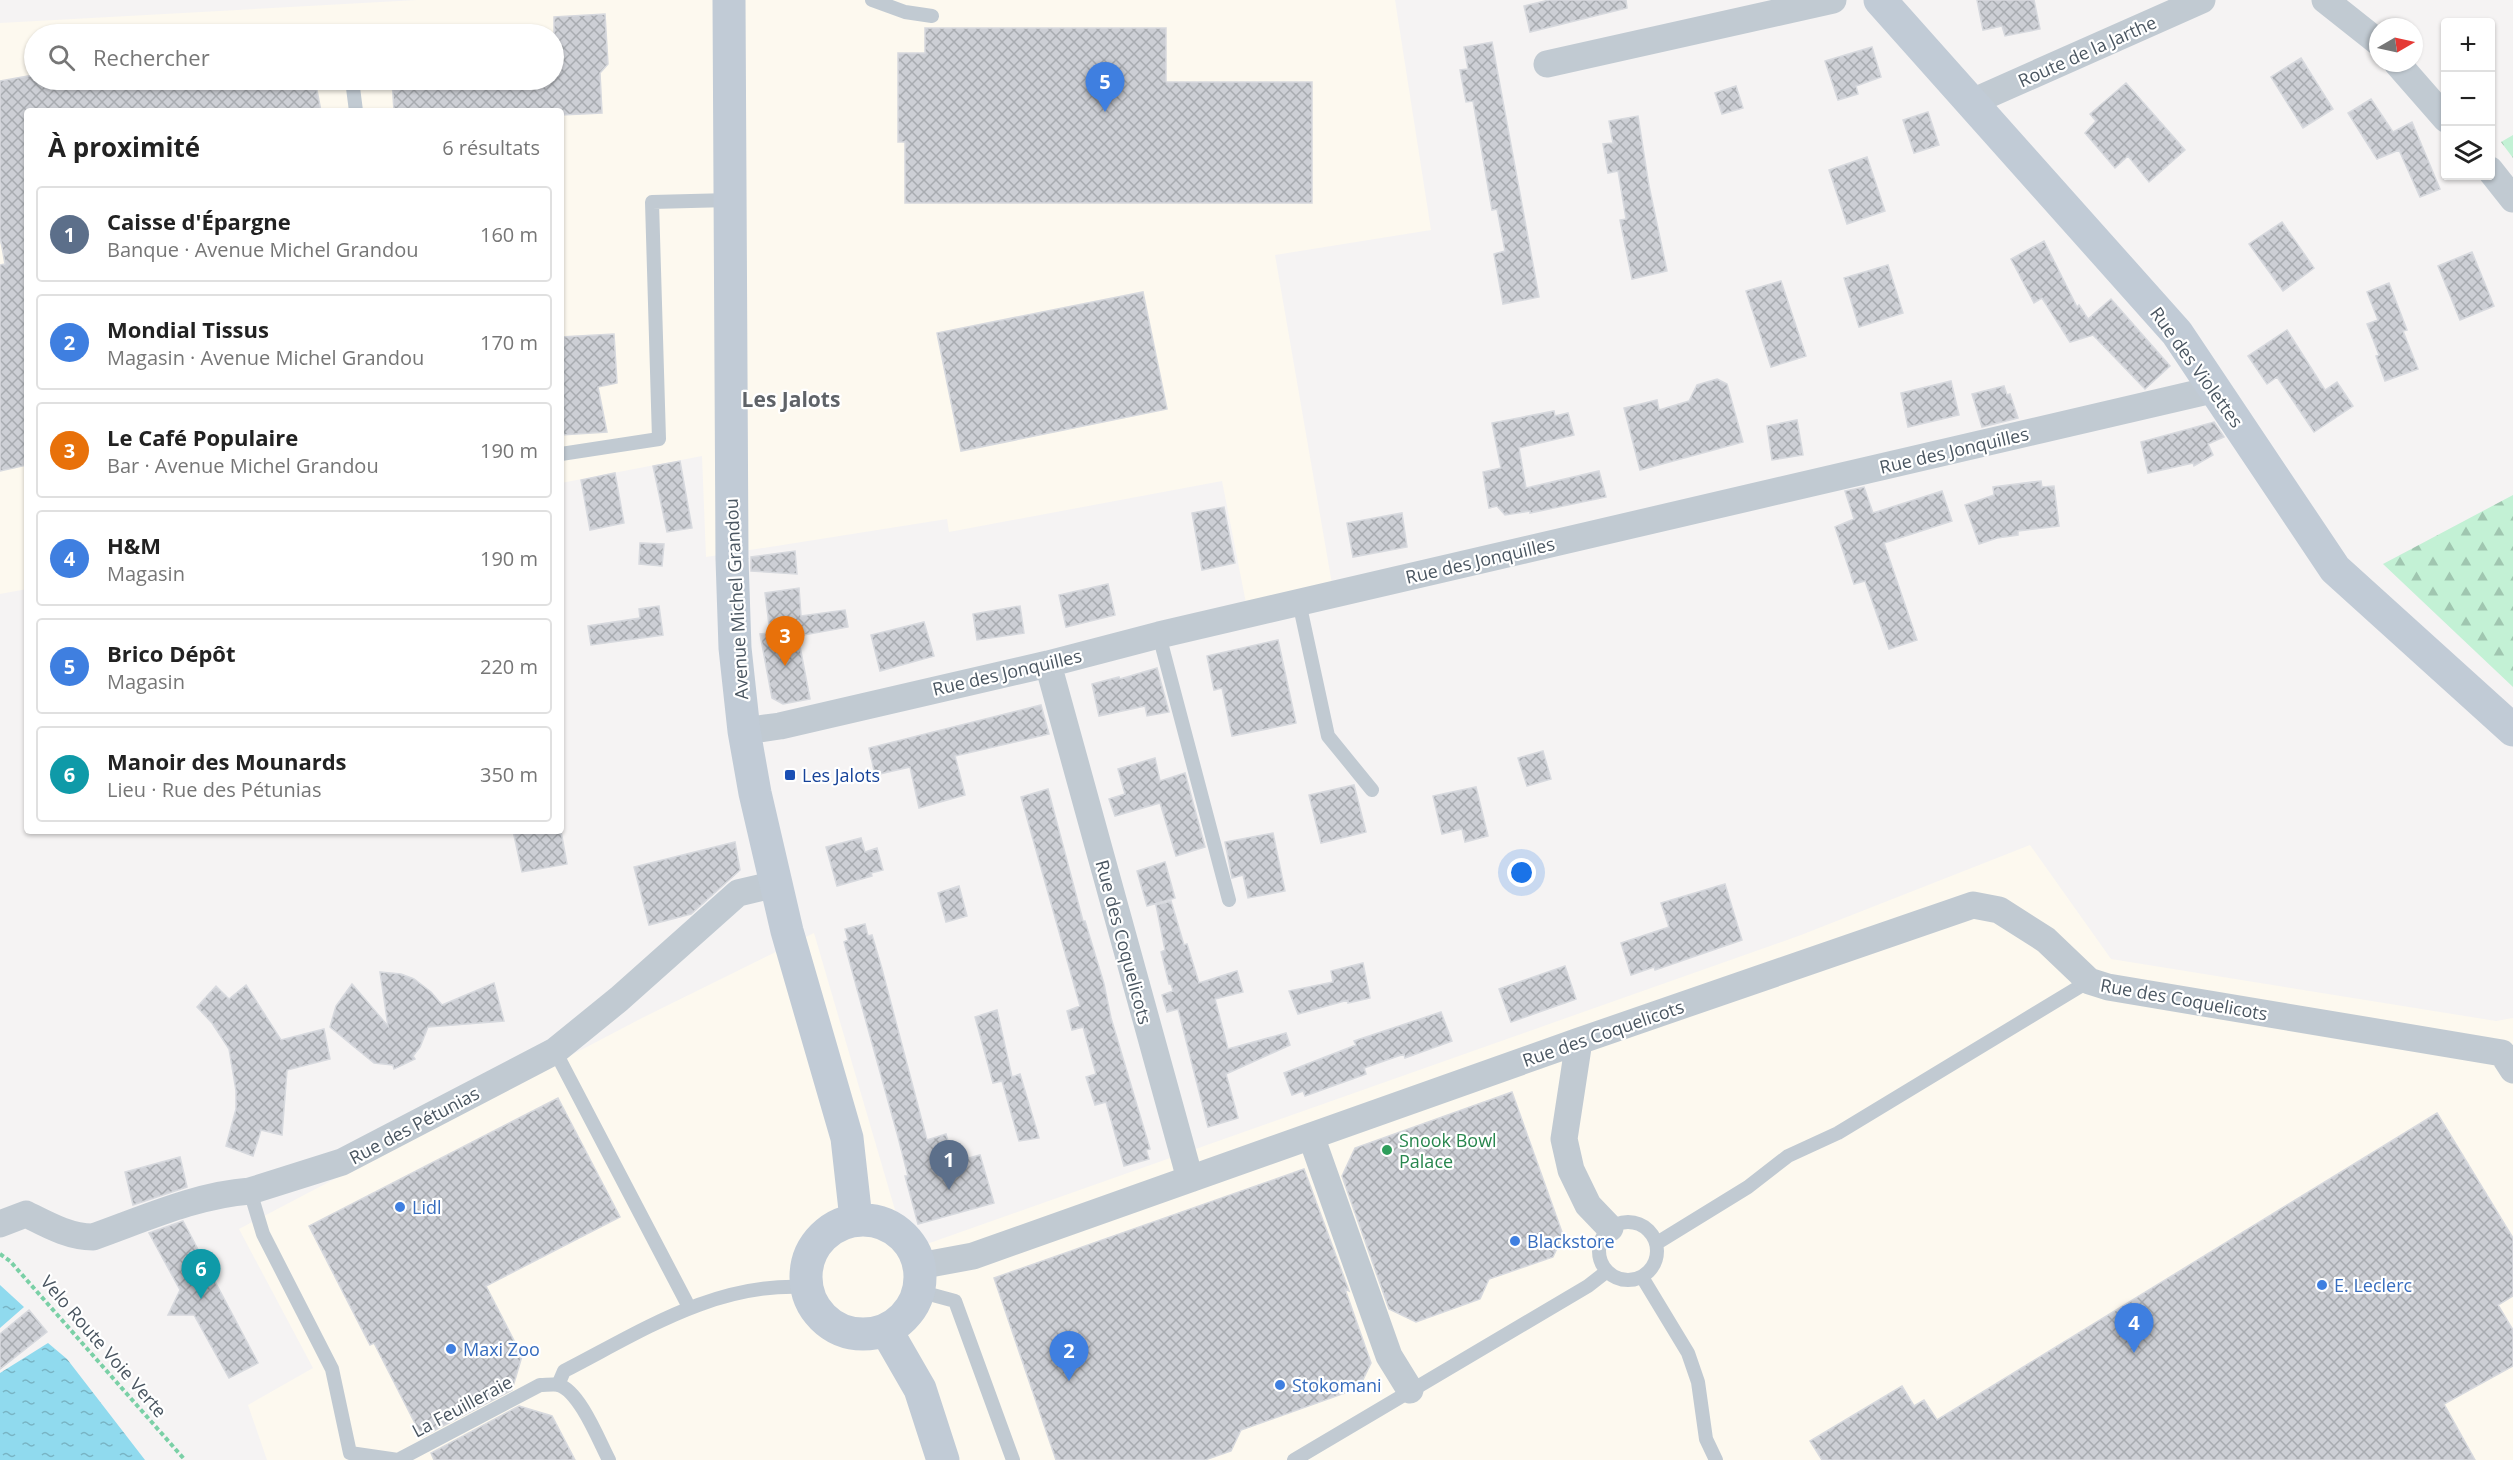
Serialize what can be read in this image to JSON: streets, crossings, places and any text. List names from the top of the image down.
{
  "streets": {
    "main road": ["Rue des Violettes", "Avenue Michel Grandou"],
    "street": [
      "Route de la Jarthe",
      "Rue des Jonquilles",
      "Rue des Coquelicots",
      "Rue des Pétunias"
    ],
    "lane": ["La Feuilleraie"],
    "path": ["Velo Route Voie Verte"]
  },
  "crossings": [
    ["Route de la Jarthe", "Rue des Violettes"],
    ["Rue des Violettes", "Rue des Jonquilles"],
    ["Rue des Jonquilles", "Avenue Michel Grandou"],
    ["Rue des Jonquilles", "Rue des Coquelicots"],
    ["Avenue Michel Grandou", "Rue des Pétunias"]
  ],
  "districts": ["Les Jalots"],
  "places": {
    "transit": ["Les Jalots"],
    "other": [
      "Snook Bowl Palace",
      "Lidl",
      "Blackstore",
      "E. Leclerc",
      "Maxi Zoo",
      "Stokomani"
    ]
  },
  "north": "right",
  "page": {
    "map_buttons": ["+", "−"],
    "search": "Rechercher",
    "pins": [
      "5",
      "3",
      "1",
      "6",
      "4",
      "2"
    ],
    "heading": ["À proximité", "6 résultats"],
    "list": [
      {
        "mark": "1",
        "name": "Caisse d'Épargne",
        "note": "Banque · Avenue Michel Grandou",
        "value": "160 m"
      },
      {
        "mark": "2",
        "name": "Mondial Tissus",
        "note": "Magasin · Avenue Michel Grandou",
        "value": "170 m"
      },
      {
        "mark": "3",
        "name": "Le Café Populaire",
        "note": "Bar · Avenue Michel Grandou",
        "value": "190 m"
      },
      {
        "mark": "4",
        "name": "H&M",
        "note": "Magasin",
        "value": "190 m"
      },
      {
        "mark": "5",
        "name": "Brico Dépôt",
        "note": "Magasin",
        "value": "220 m"
      },
      {
        "mark": "6",
        "name": "Manoir des Mounards",
        "note": "Lieu · Rue des Pétunias",
        "value": "350 m"
      }
    ]
  }
}
